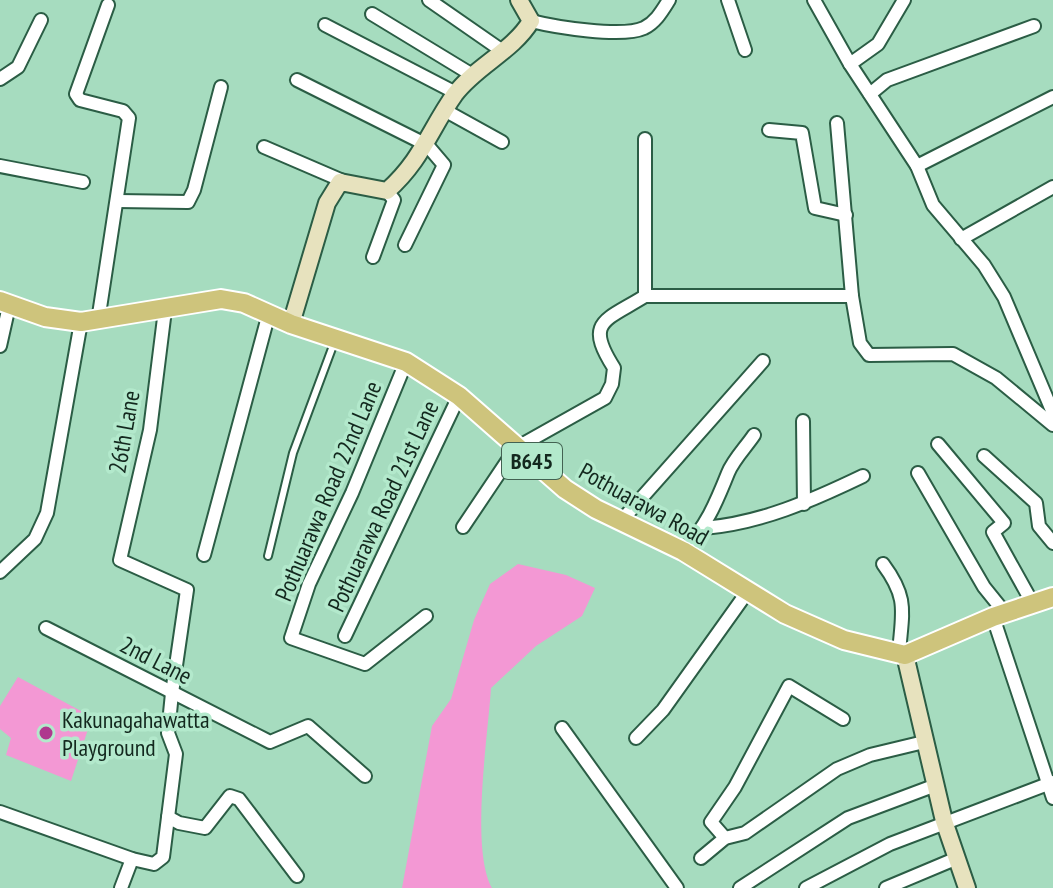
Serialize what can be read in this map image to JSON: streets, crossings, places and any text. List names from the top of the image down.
{
  "streets": {
    "main road": ["B645", "Pothuarawa Road"],
    "street": [
      "26th Lane",
      "Pothuarawa Road 22nd Lane",
      "Pothuarawa Road 21st Lane",
      "2nd Lane"
    ]
  },
  "crossings": [
    ["26th Lane", "Pothuarawa Road"],
    ["26th Lane", "2nd Lane"],
    ["Pothuarawa Road 22nd Lane", "Pothuarawa Road"],
    ["Pothuarawa Road", "Pothuarawa Road 21st Lane"]
  ],
  "places": ["Kakunagahawatta Playground"]
}
